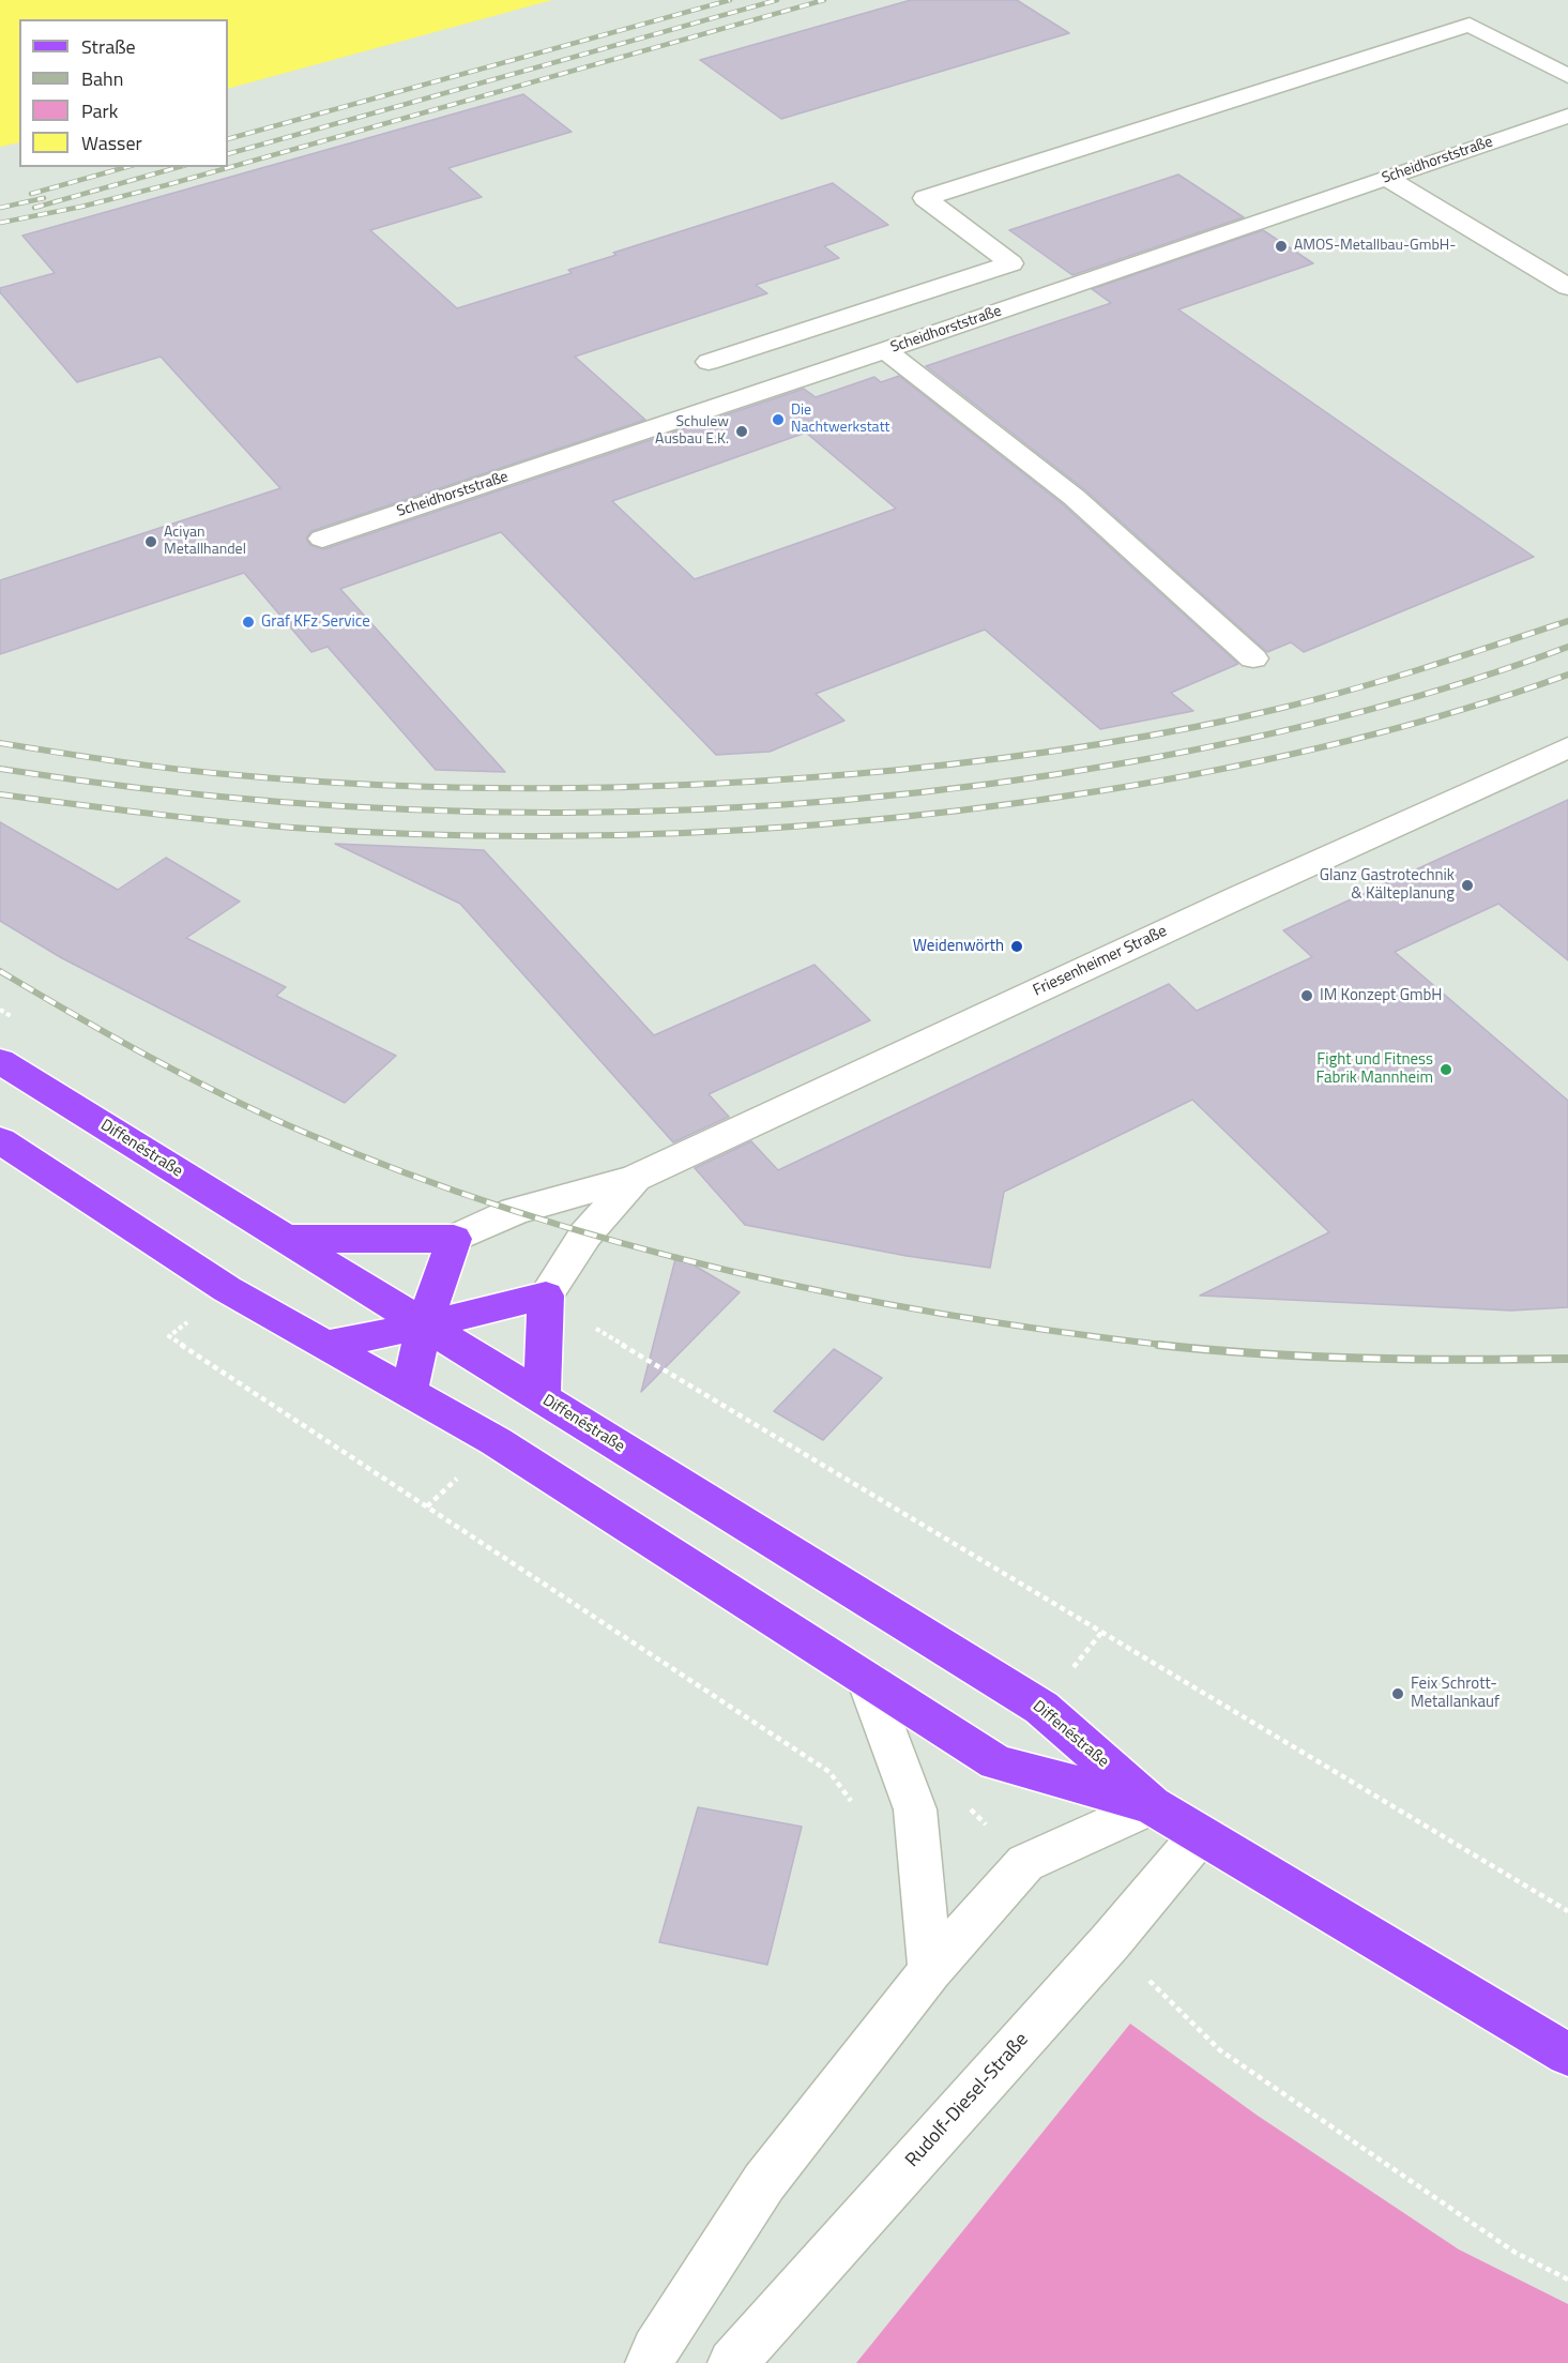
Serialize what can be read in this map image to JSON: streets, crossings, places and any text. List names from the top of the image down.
{
  "streets": {
    "main road": ["Diffenéstraße"],
    "street": ["Scheidhorststraße", "Friesenheimer Straße", "Rudolf-Diesel-Straße"]
  },
  "crossings": [
    ["Diffenéstraße", "Rudolf-Diesel-Straße"]
  ],
  "places": [
    "AMOS-Metallbau-GmbH-",
    "Die Nachtwerkstatt",
    "Schulew Ausbau E.K.",
    "Aciyan Metallhandel",
    "Graf KFz Service",
    "Glanz Gastrotechnik & Kälteplanung",
    "Weidenwörth",
    "IM Konzept GmbH",
    "Fight und Fitness Fabrik Mannheim",
    "Feix Schrott- Metallankauf"
  ],
  "legend": [
    "Straße",
    "Bahn",
    "Park",
    "Wasser"
  ]
}
